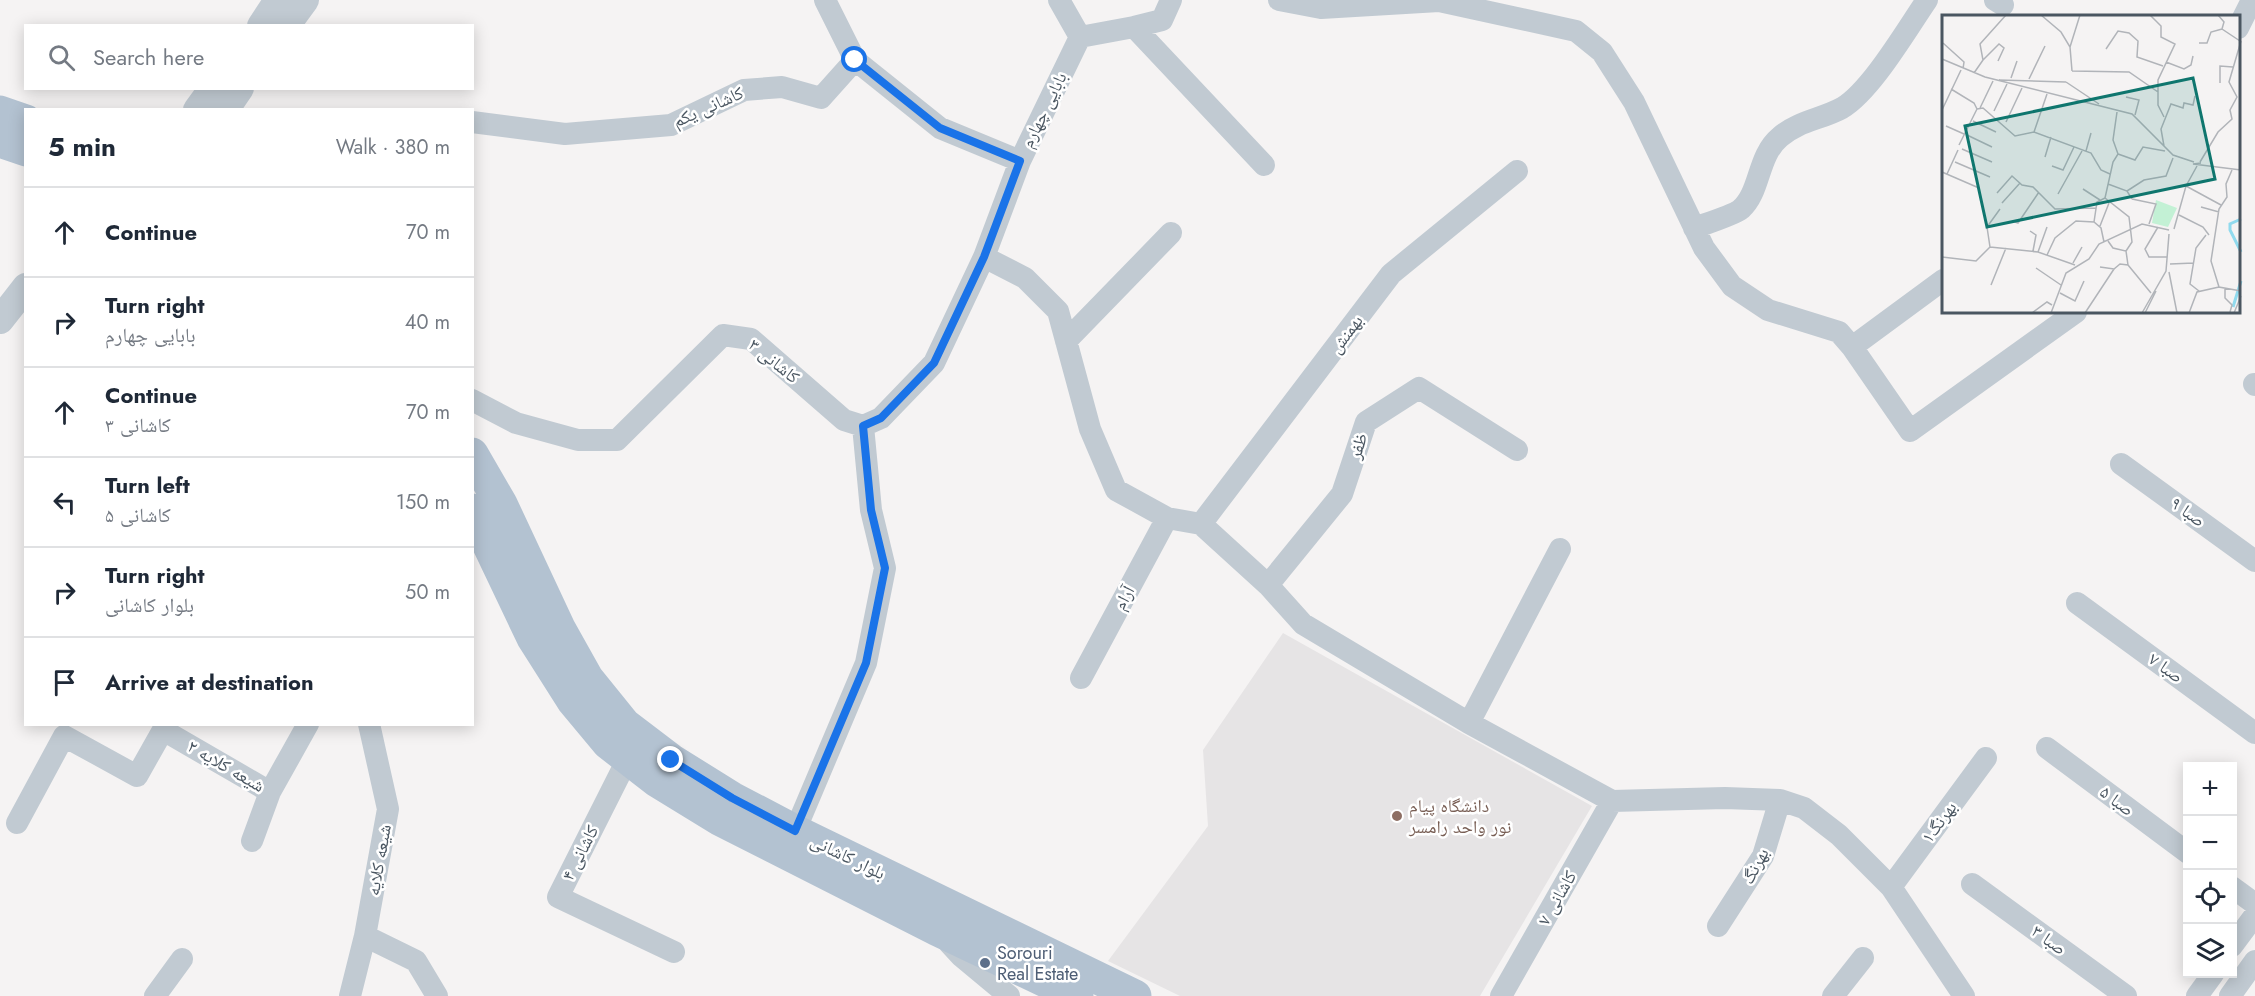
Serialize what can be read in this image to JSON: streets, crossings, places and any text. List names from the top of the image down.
{
  "streets": {
    "main road": ["بلوار کاشانی"],
    "street": [
      "کاشانی یکم",
      "بابایی چهارم",
      "بهمنش",
      "کاشانی ۳",
      "ظفر",
      "صبا ۹",
      "آرام",
      "صبا ۷",
      "شیعه کلایه ۲",
      "صبا ۵",
      "۱بهرنگ",
      "کاشانی ۴",
      "شیعه کلایه",
      "بهرنگ",
      "کاشانی ۷",
      "صبا ۳"
    ]
  },
  "crossings": [
    ["کاشانی ۴", "بلوار کاشانی"]
  ],
  "places": ["دانشگاه پیام نور واحد رامسر", "Sorouri Real Estate"],
  "page": {
    "search": "Search here",
    "heading": ["5 min", "Walk · 380 m"],
    "list": [
      ["Continue", "70 m"],
      ["Turn right", "بابایی چهارم", "40 m"],
      ["Continue", "کاشانی ۳", "70 m"],
      ["Turn left", "کاشانی ۵", "150 m"],
      ["Turn right", "بلوار کاشانی", "50 m"],
      "Arrive at destination"
    ],
    "map_buttons": ["+", "−"]
  }
}
